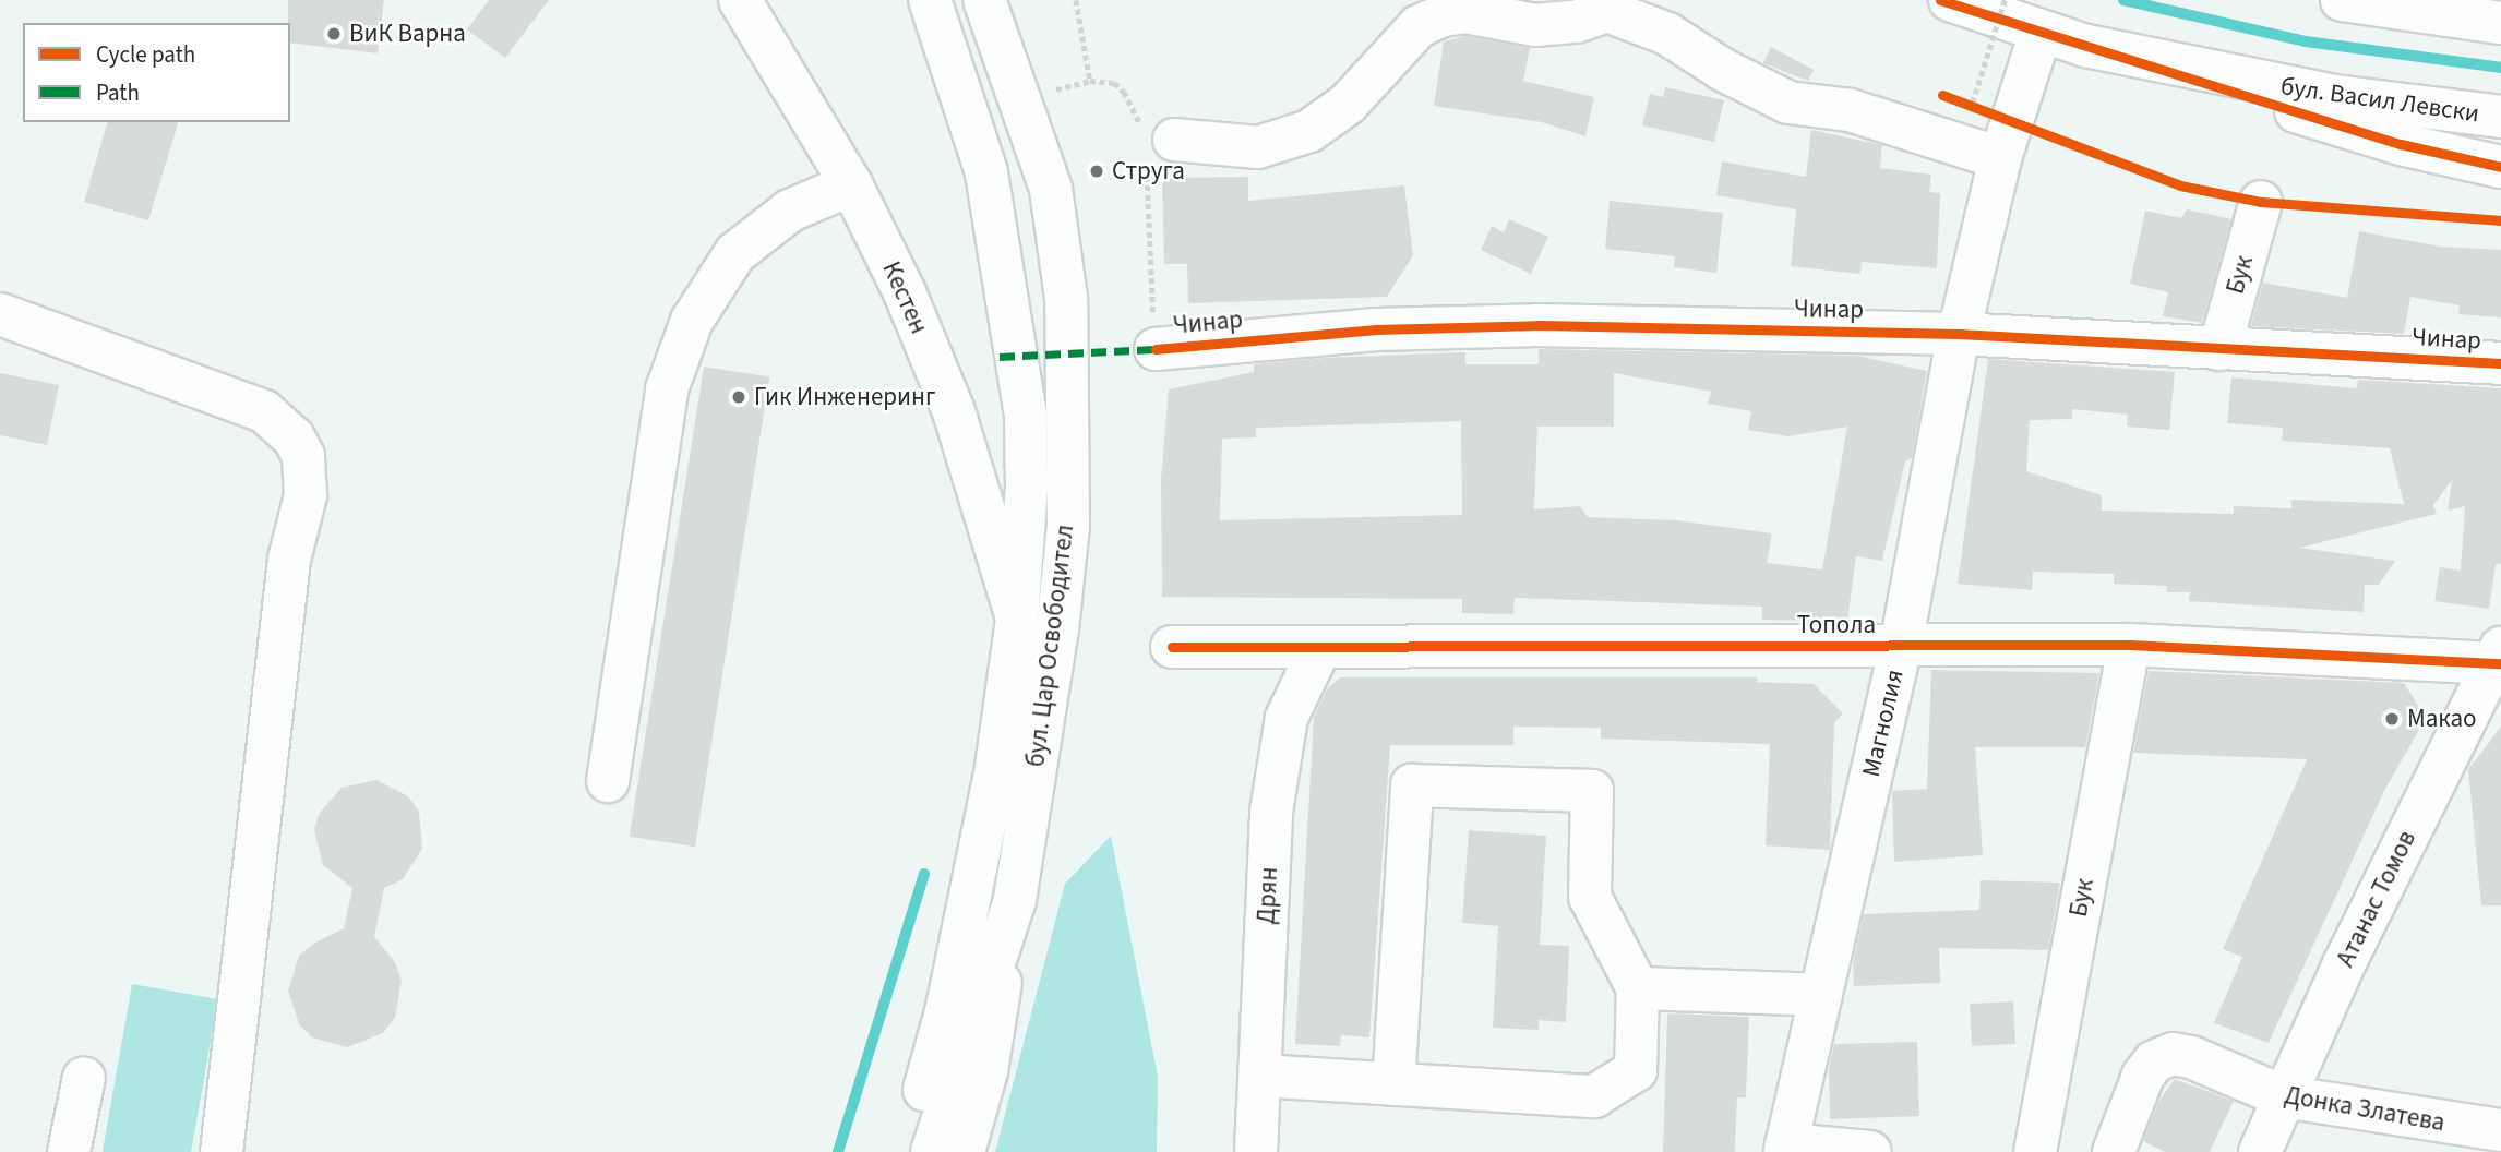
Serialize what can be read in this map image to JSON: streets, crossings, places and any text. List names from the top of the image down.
{
  "streets": {
    "main road": [
      "бул. Васил Левски",
      "Бук",
      "Кестен",
      "Чинар",
      "Топола",
      "бул. Цар Освободител",
      "Магнолия",
      "Дрян",
      "Атанас Томов",
      "Донка Златева"
    ]
  },
  "crossings": [
    ["бул. Васил Левски", "Магнолия"],
    ["Бук", "Чинар"],
    ["Бук", "Топола"],
    ["Кестен", "бул. Цар Освободител"],
    ["Чинар", "Магнолия"],
    ["Топола", "Магнолия"],
    ["Топола", "Дрян"],
    ["Топола", "Атанас Томов"],
    ["Атанас Томов", "Донка Златева"]
  ],
  "places": [
    "ВиК Варна",
    "Струга",
    "Гик Инженеринг",
    "Макао"
  ],
  "legend": ["Cycle path", "Path"]
}
